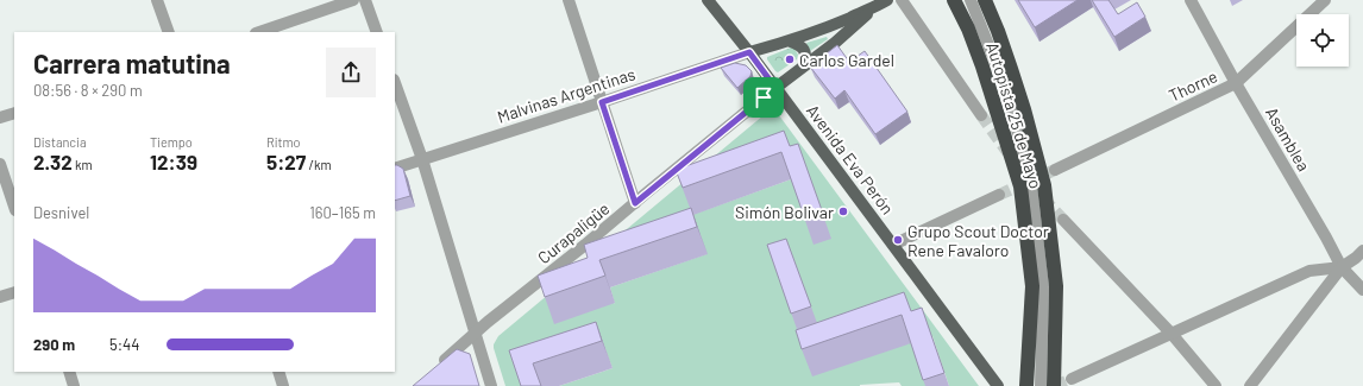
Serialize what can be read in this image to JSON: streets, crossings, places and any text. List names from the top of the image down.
{
  "streets": {
    "highway": ["Autopista 25 de Mayo"],
    "main road": ["Avenida Eva Perón"],
    "street": [
      "Thorne",
      "Malvinas Argentinas",
      "Asamblea",
      "Curapaligüe"
    ]
  },
  "crossings": [
    ["Thorne", "Asamblea"],
    ["Malvinas Argentinas", "Avenida Eva Perón"],
    ["Avenida Eva Perón", "Curapaligüe"]
  ],
  "places": ["Carlos Gardel", "Simón Bolivar", "Grupo Scout Doctor Rene Favaloro"],
  "page": {
    "heading": ["Carrera matutina", "08:56 · 8 × 290 m"],
    "stats": [
      ["Distancia", "2.32 km"],
      ["Tiempo", "12:39"],
      ["Ritmo", "5:27 /km"]
    ],
    "chart": ["Desnivel", "160–165 m"],
    "list": [
      {
        "name": "290 m",
        "note": "5:44"
      }
    ]
  }
}
